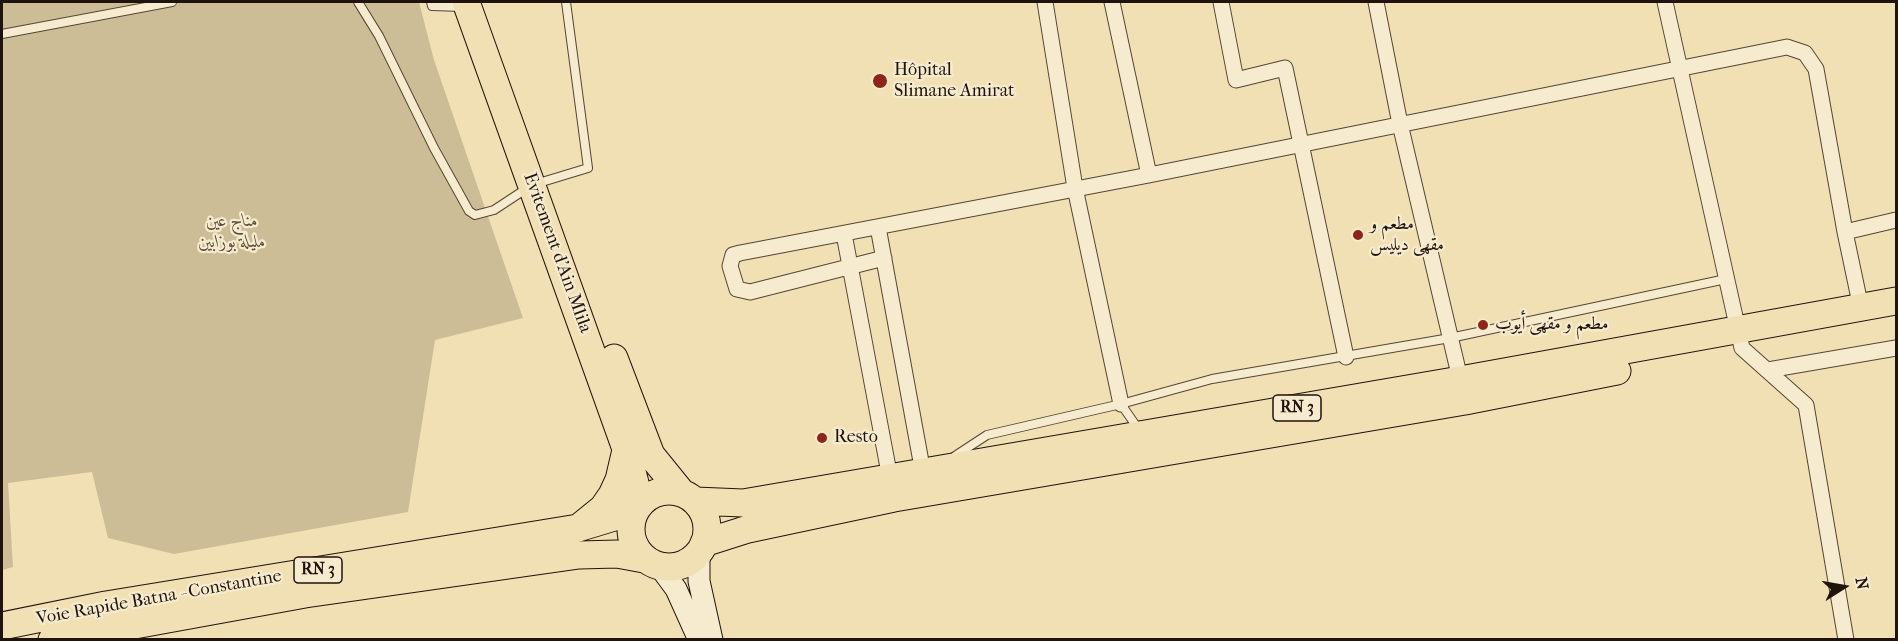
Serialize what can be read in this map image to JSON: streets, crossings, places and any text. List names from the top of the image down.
{
  "streets": {
    "highway": ["Evitement d'Ain Mlila", "RN 3", "Voie Rapide Batna - Constantine"]
  },
  "crossings": [
    ["Evitement d'Ain Mlila", "RN 3"],
    ["Evitement d'Ain Mlila", "Voie Rapide Batna - Constantine"],
    ["RN 3", "Voie Rapide Batna - Constantine"]
  ],
  "parks": ["مناج عين مليلة بوزابين"],
  "places": [
    "Hôpital Slimane Amirat",
    "مطعم و مقهى ديليس",
    "مطعم و مقهى أيوب",
    "Resto"
  ],
  "north": "right"
}
